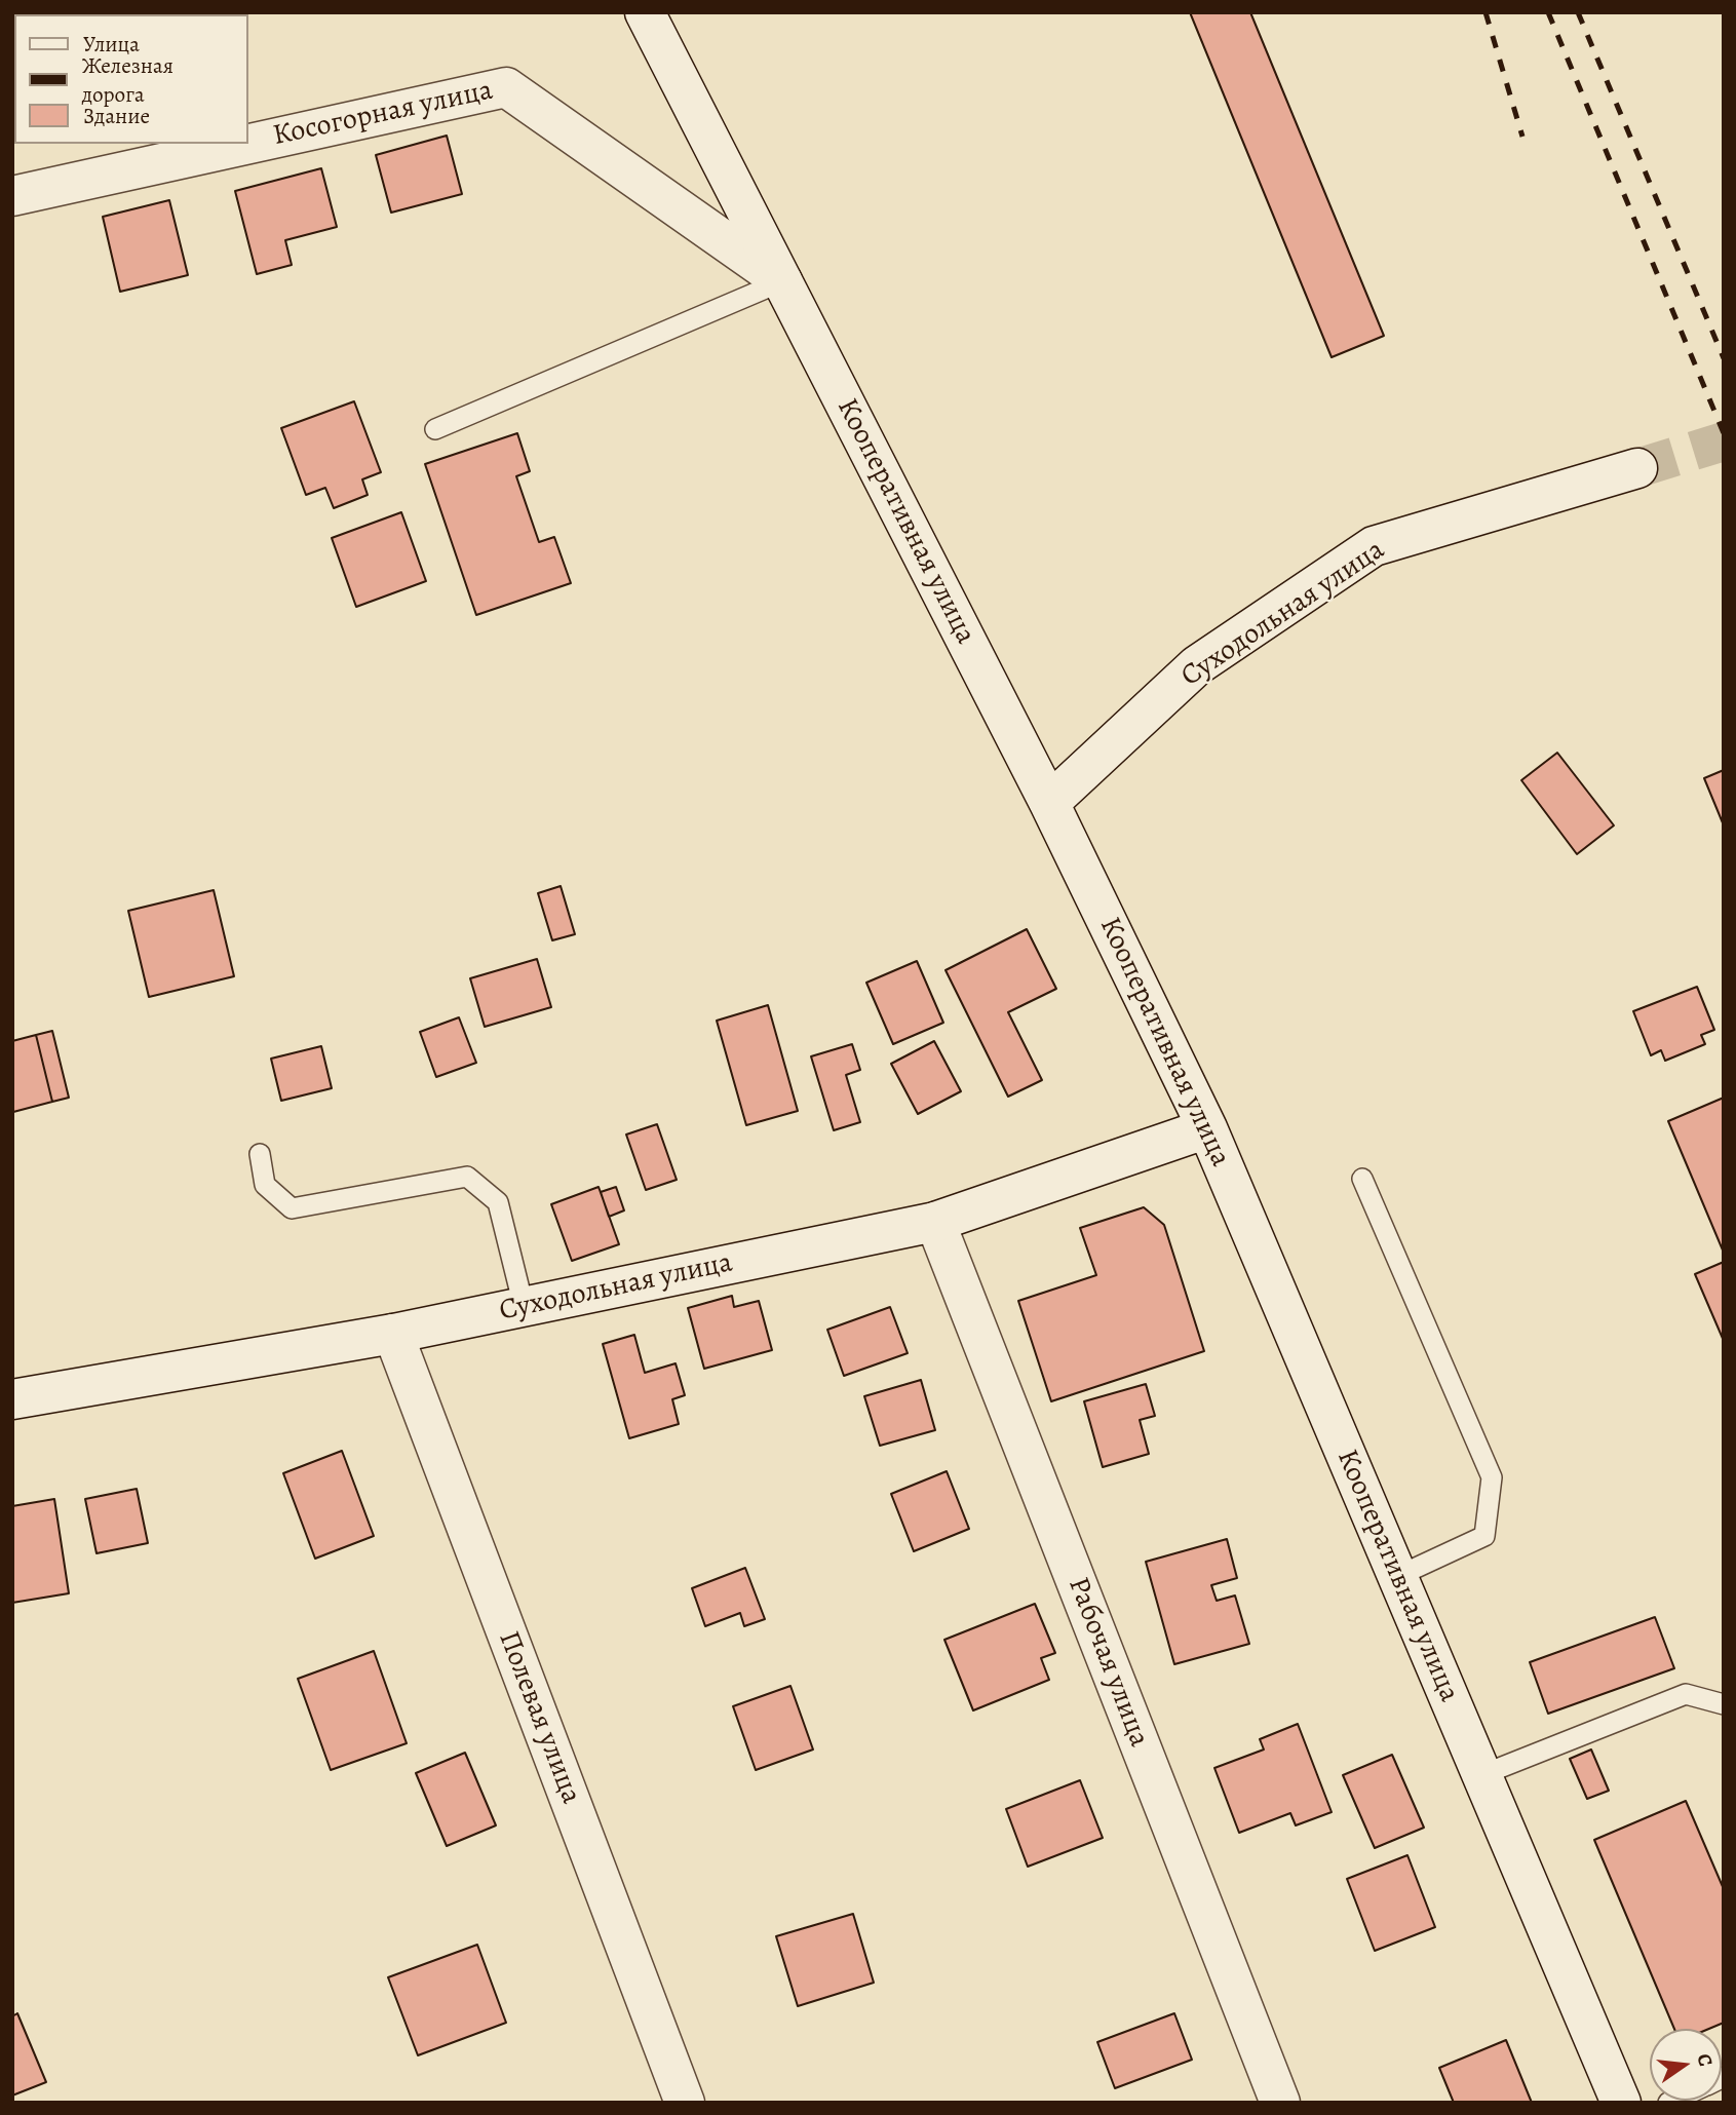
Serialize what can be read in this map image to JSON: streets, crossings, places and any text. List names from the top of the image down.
{
  "streets": {
    "street": [
      "Косогорная улица",
      "Кооперативная улица",
      "Суходольная улица",
      "Рабочая улица",
      "Полевая улица"
    ]
  },
  "crossings": [
    ["Косогорная улица", "Кооперативная улица"],
    ["Кооперативная улица", "Суходольная улица"],
    ["Суходольная улица", "Рабочая улица"],
    ["Суходольная улица", "Полевая улица"]
  ],
  "legend": ["Улица", "Железная дорога", "Здание"],
  "north": "right"
}
